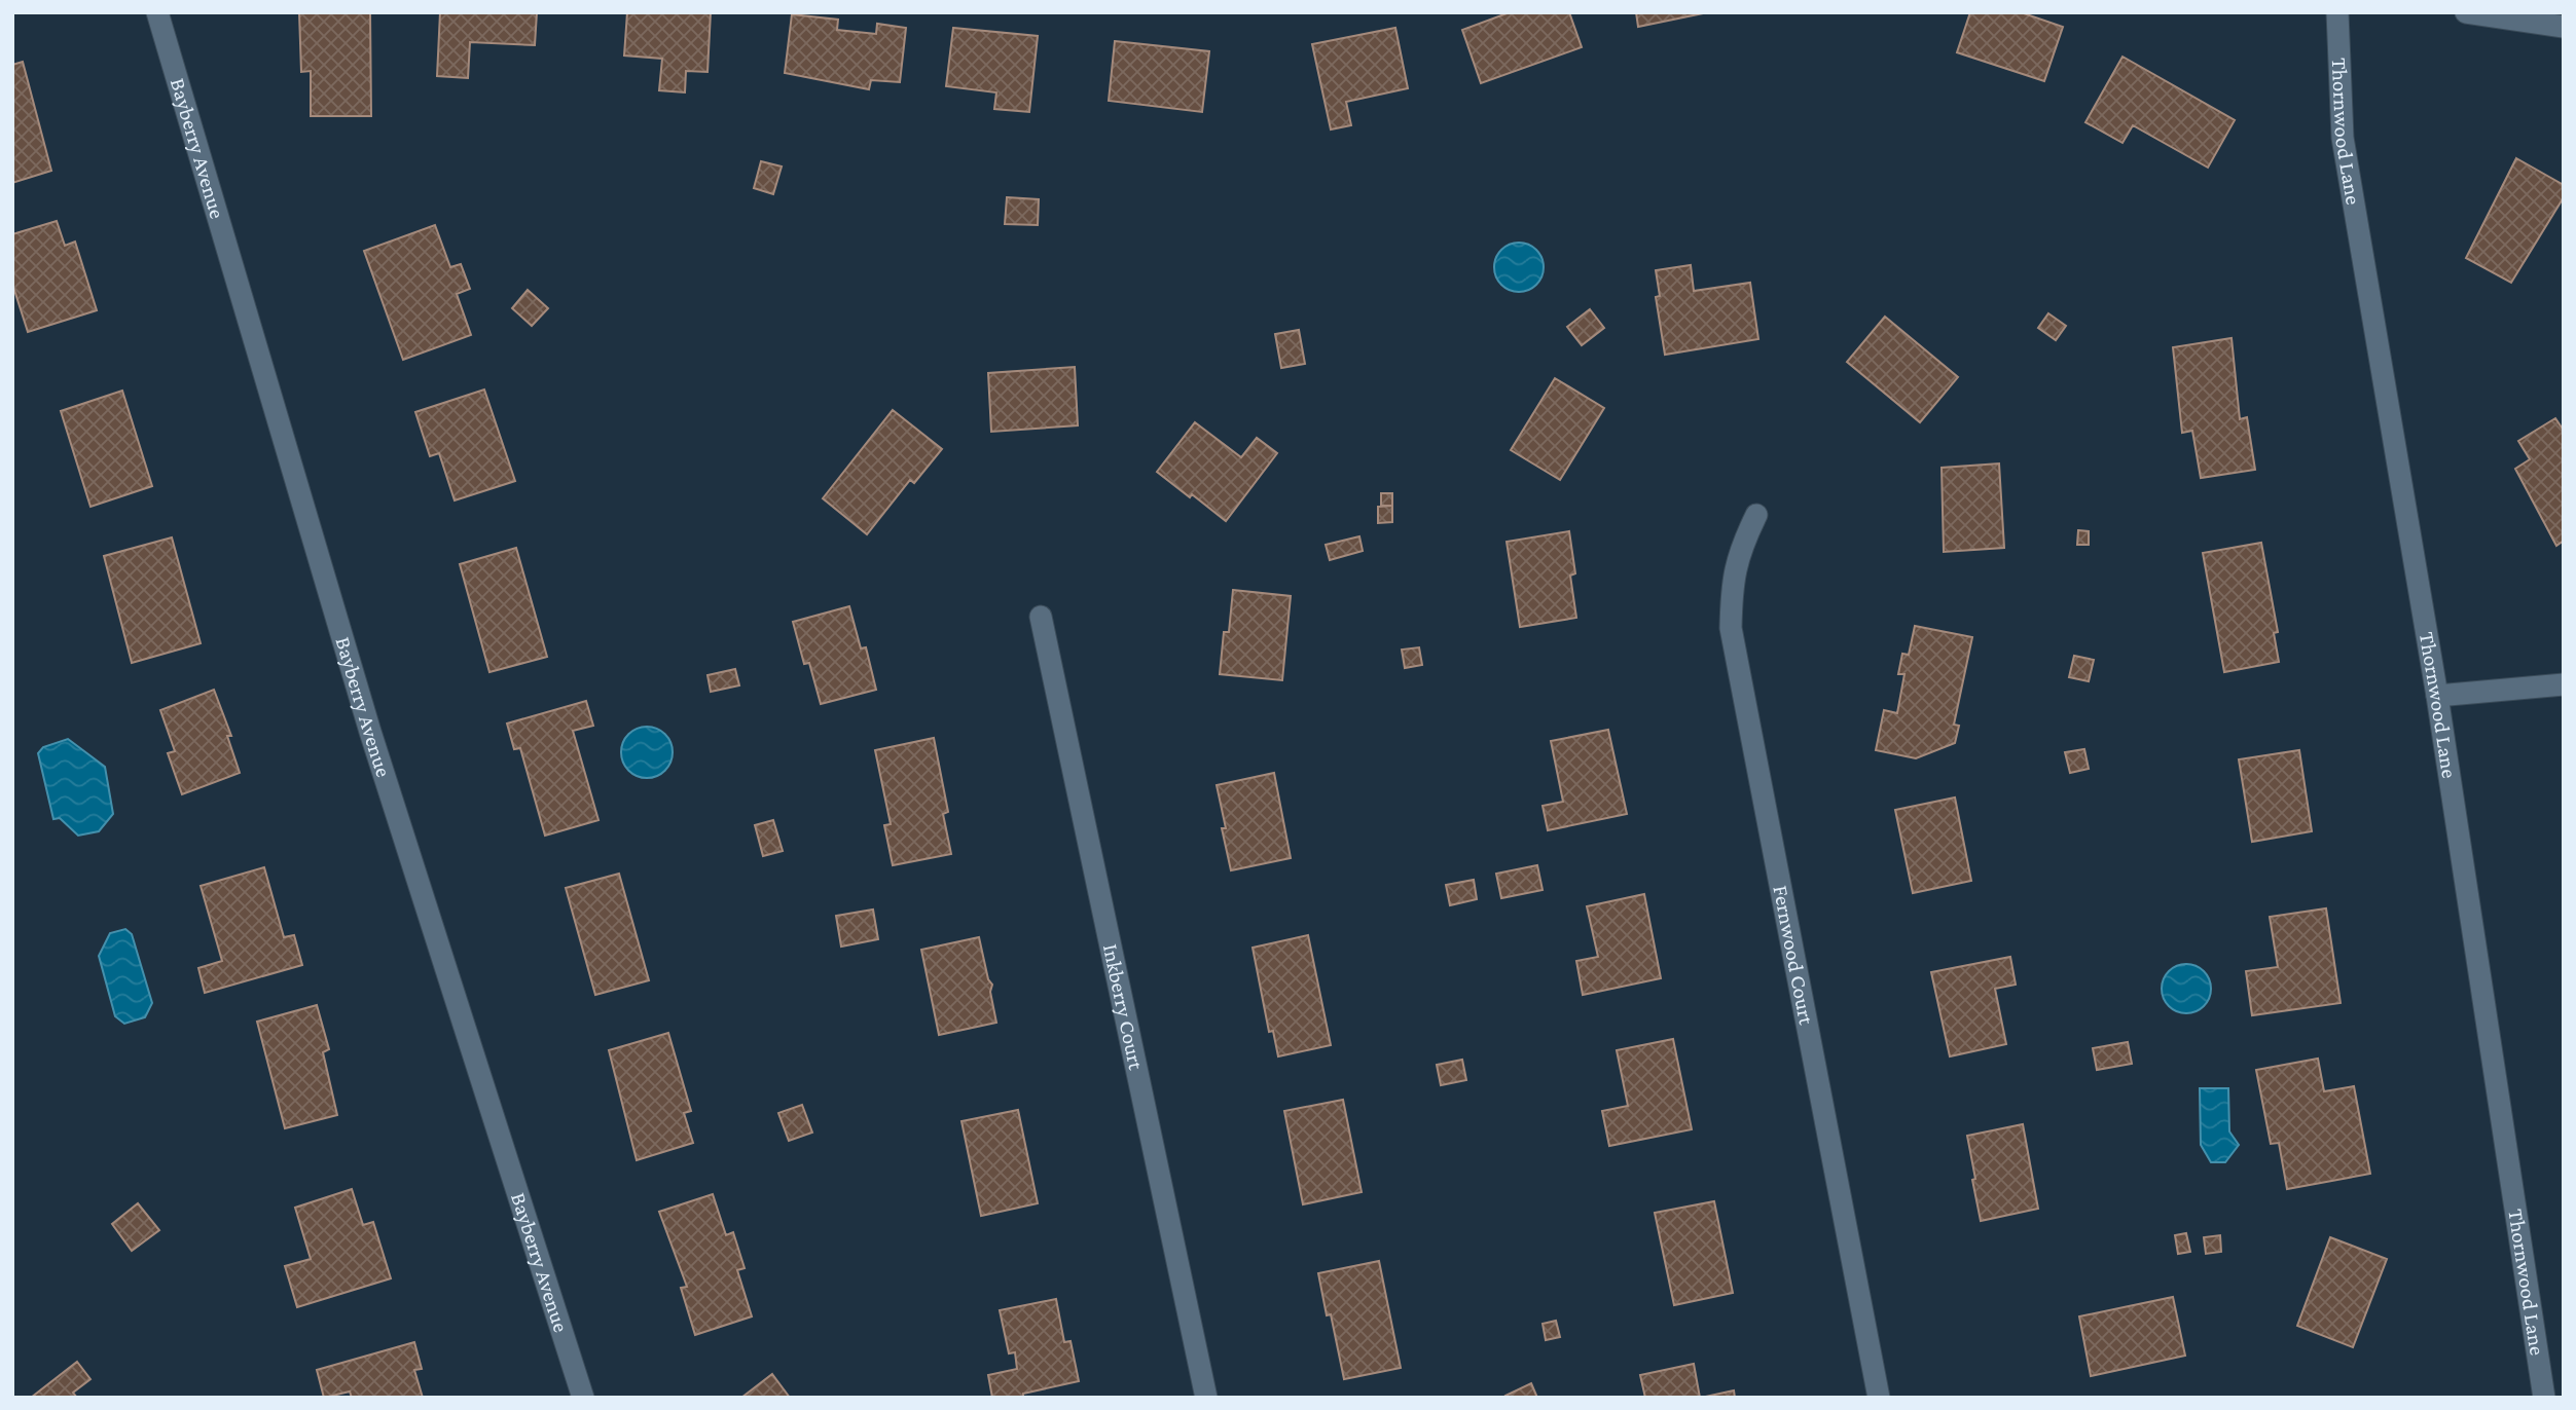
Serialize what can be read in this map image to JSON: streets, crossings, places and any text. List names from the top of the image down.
{
  "streets": {
    "street": [
      "Thornwood Lane",
      "Bayberry Avenue",
      "Fernwood Court",
      "Inkberry Court"
    ]
  }
}
